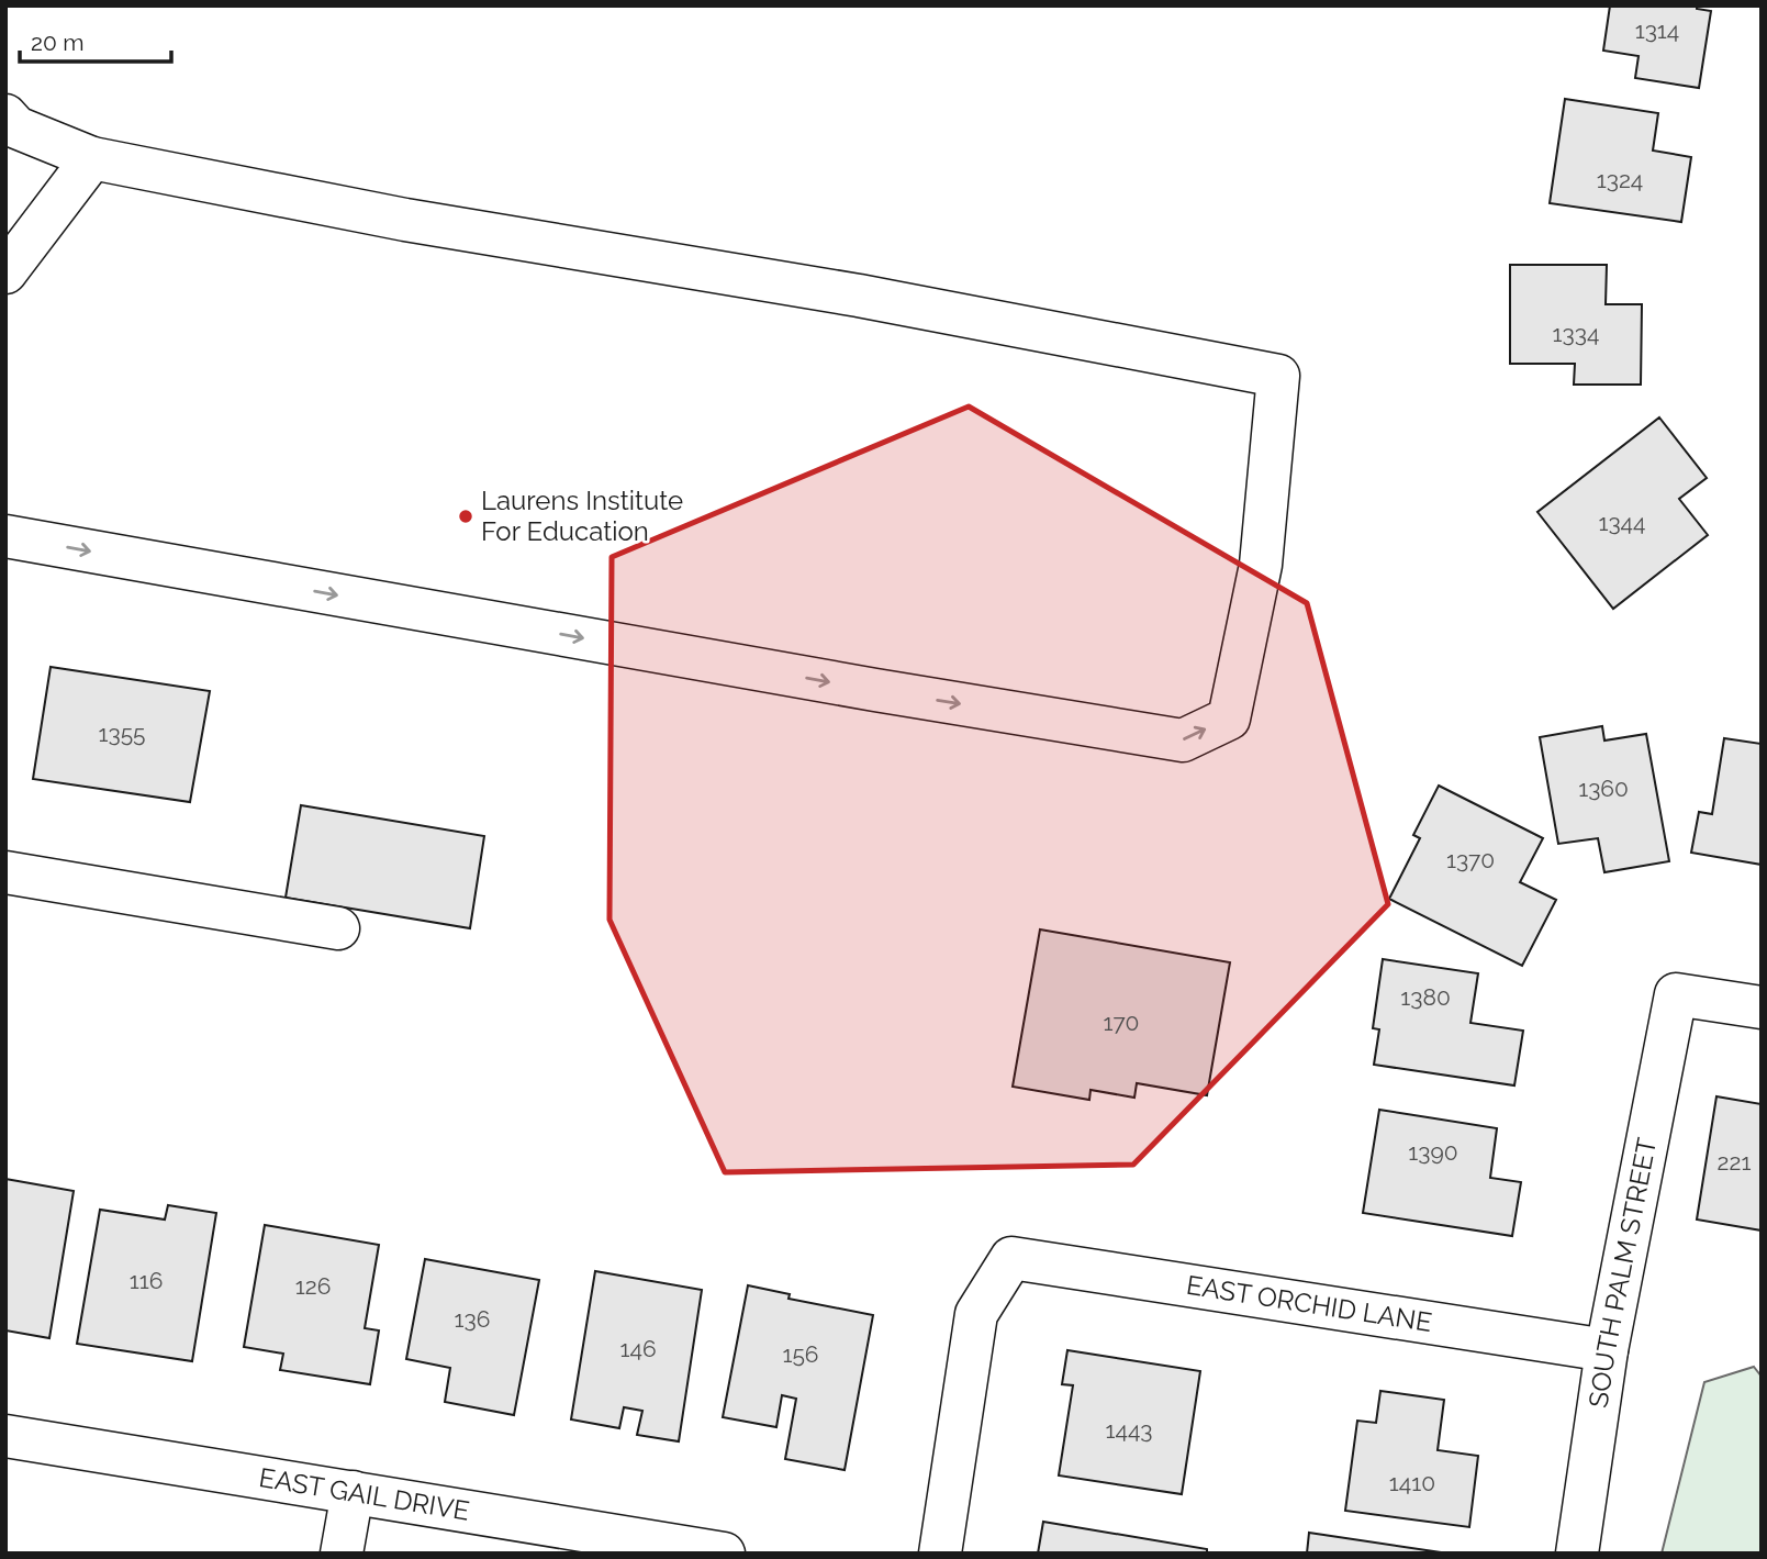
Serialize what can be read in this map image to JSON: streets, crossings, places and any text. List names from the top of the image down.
{
  "streets": {
    "street": ["SOUTH PALM STREET", "EAST ORCHID LANE", "EAST GAIL DRIVE"]
  },
  "crossings": [
    ["SOUTH PALM STREET", "EAST ORCHID LANE"]
  ],
  "places": ["Laurens Institute For Education"],
  "house_numbers": [
    "1314",
    "1324",
    "1334",
    "1344",
    "1355",
    "1360",
    "1370",
    "1380",
    "170",
    "1390",
    "221",
    "116",
    "126",
    "136",
    "146",
    "156",
    "1443",
    "1410"
  ],
  "scale_bar": "20 m"
}
